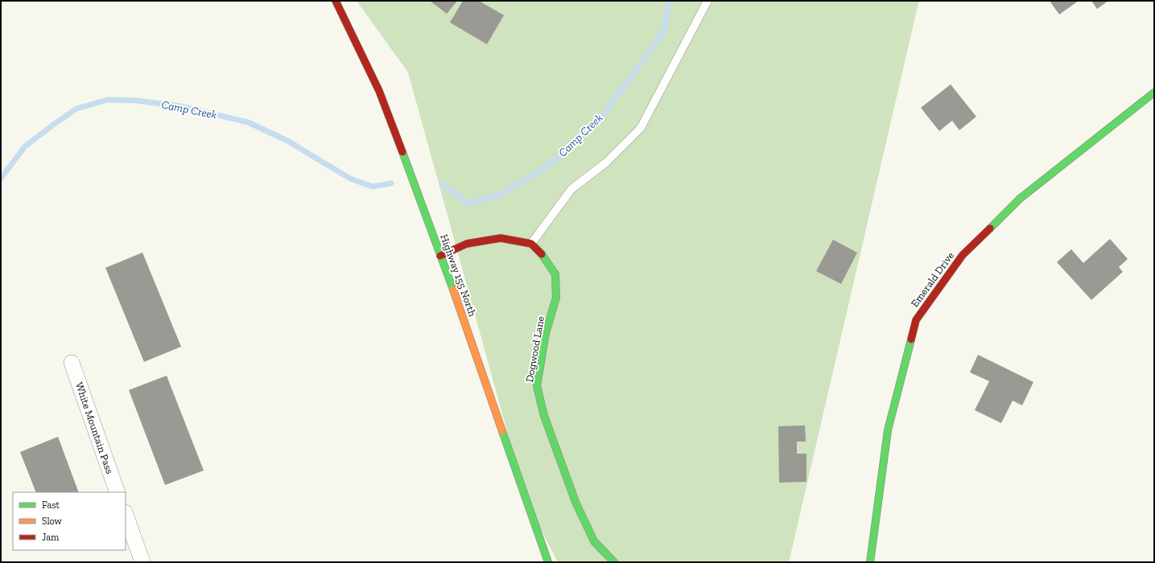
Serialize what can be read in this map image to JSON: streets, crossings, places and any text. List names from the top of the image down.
{
  "streets": {
    "street": [
      "Highway 155 North",
      "Emerald Drive",
      "Dogwood Lane",
      "White Mountain Pass"
    ]
  },
  "water": ["Camp Creek"],
  "legend": ["Fast", "Slow", "Jam"]
}
